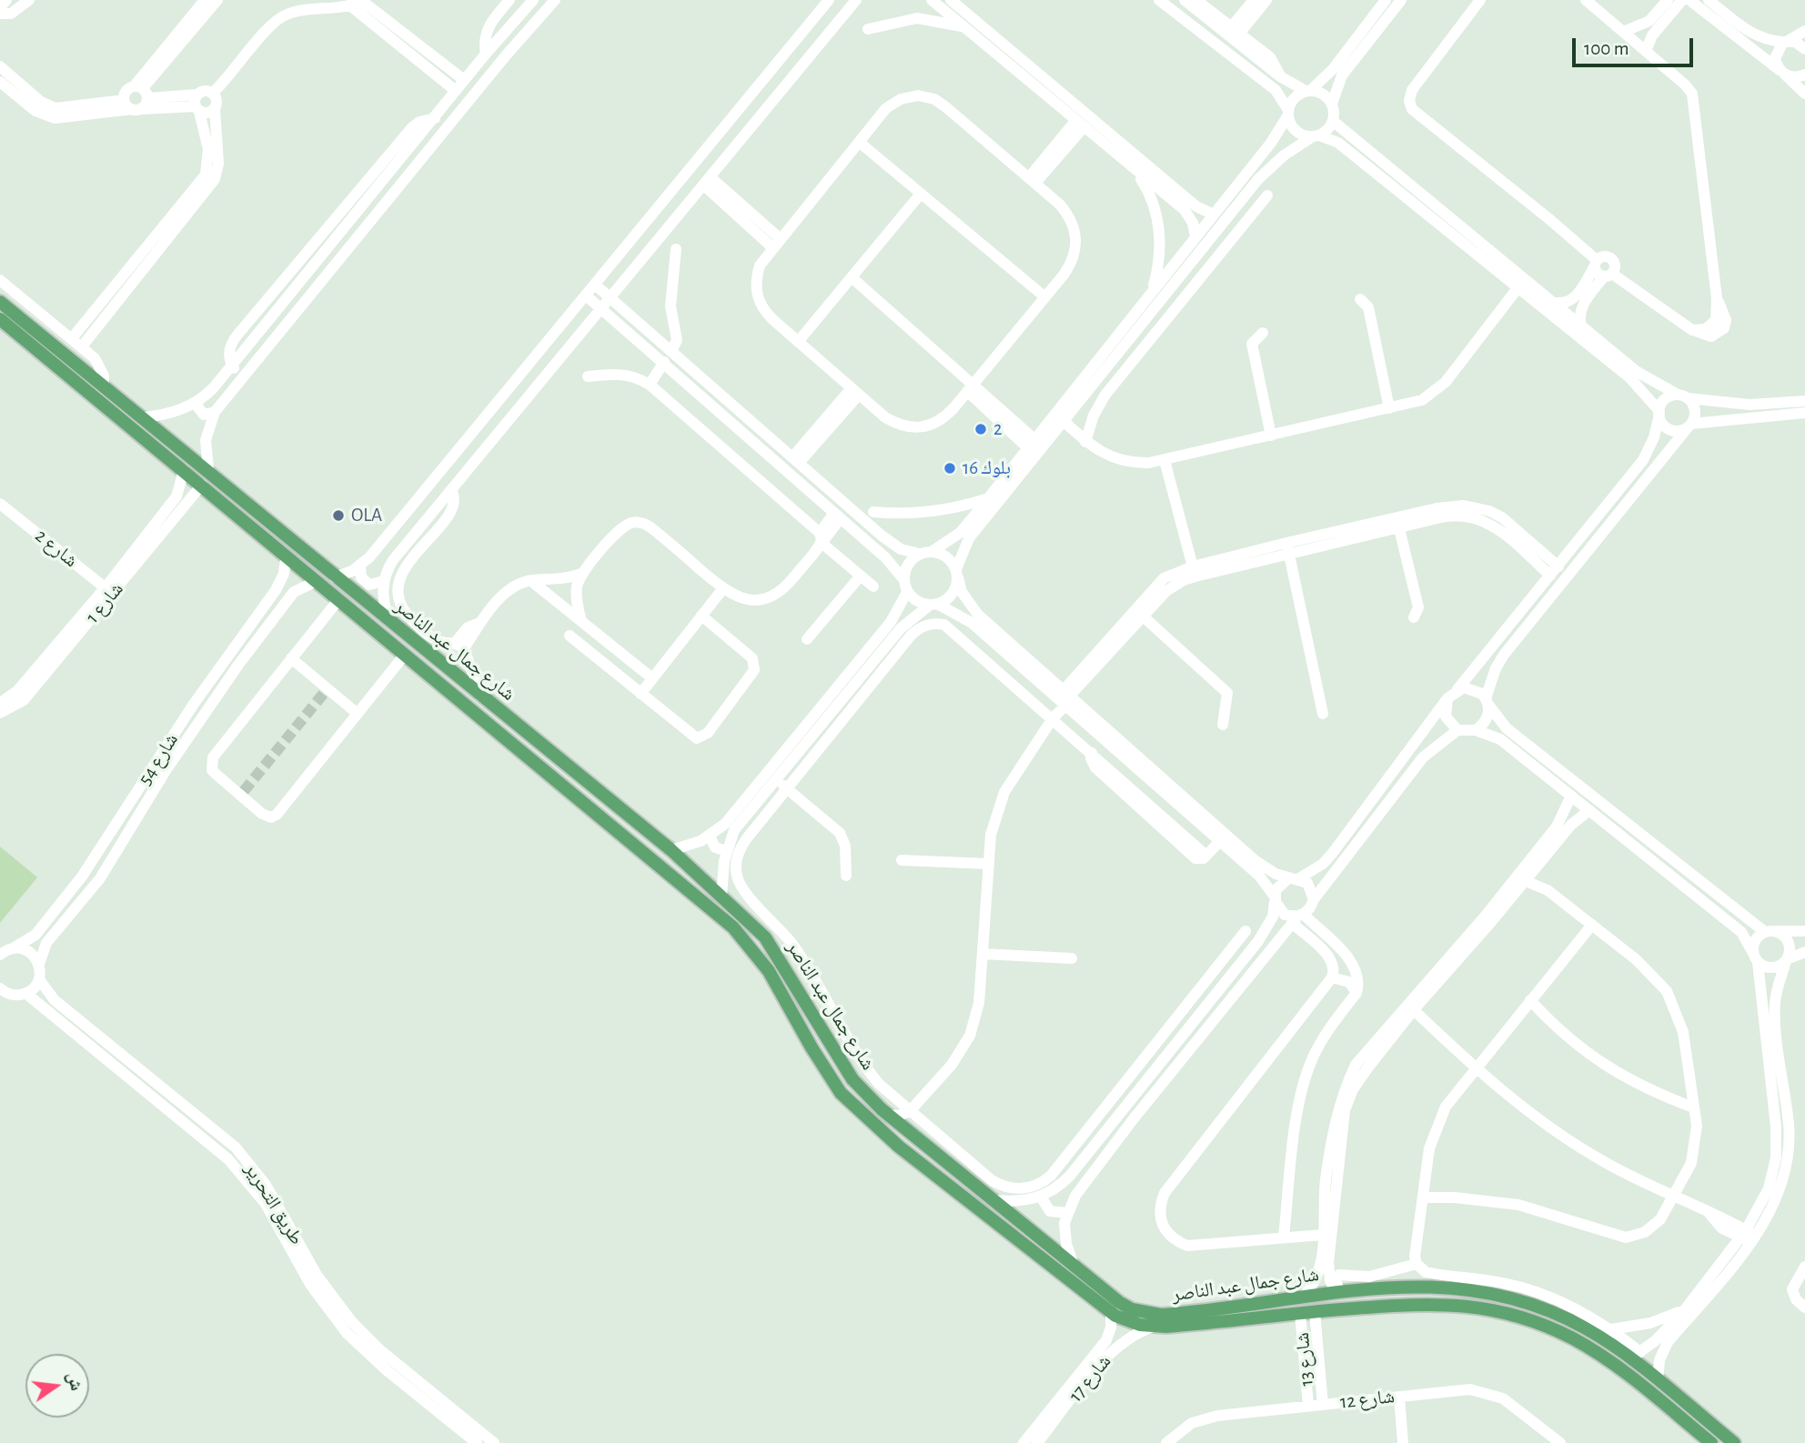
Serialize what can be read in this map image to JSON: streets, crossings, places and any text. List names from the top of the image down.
{
  "streets": {
    "main road": ["شارع جمال عبد الناصر"],
    "street": [
      "شارع 2",
      "شارع 1",
      "شارع 54",
      "طريق التحرير",
      "شارع 13",
      "شارع 17",
      "شارع 12"
    ]
  },
  "crossings": [
    ["شارع 2", "شارع 1"],
    ["شارع 1", "شارع جمال عبد الناصر"],
    ["شارع جمال عبد الناصر", "شارع 54"],
    ["شارع جمال عبد الناصر", "شارع 13"],
    ["شارع جمال عبد الناصر", "شارع 17"],
    ["شارع 13", "شارع 12"]
  ],
  "places": ["2", "بلوك 16", "OLA"],
  "scale_bar": "100 m",
  "north": "right"
}
